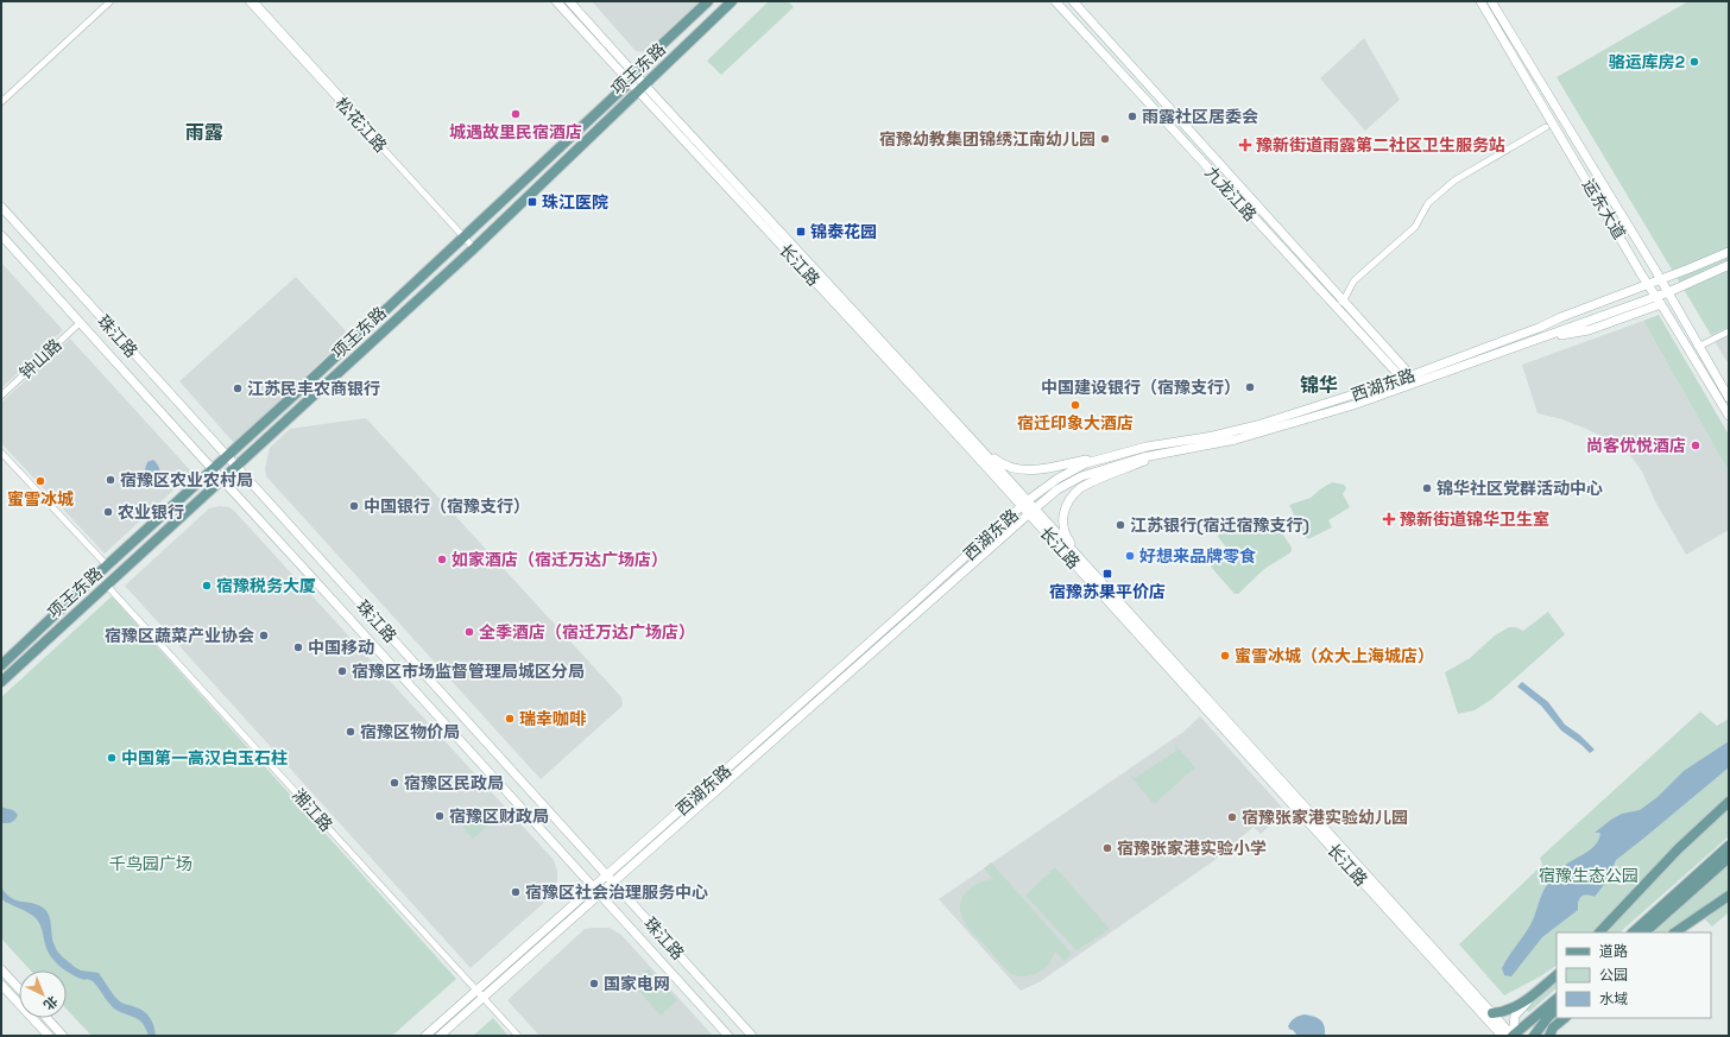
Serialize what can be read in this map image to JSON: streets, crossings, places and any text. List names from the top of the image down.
{
  "streets": {
    "main road": ["项王东路"],
    "street": [
      "松花江路",
      "九龙江路",
      "运东大道",
      "长江路",
      "珠江路",
      "钟山路",
      "西湖东路",
      "湘江路"
    ]
  },
  "crossings": [
    ["项王东路", "松花江路"],
    ["项王东路", "长江路"],
    ["项王东路", "珠江路"],
    ["项王东路", "湘江路"],
    ["九龙江路", "西湖东路"],
    ["运东大道", "西湖东路"],
    ["长江路", "西湖东路"],
    ["珠江路", "钟山路"],
    ["珠江路", "西湖东路"],
    ["西湖东路", "湘江路"]
  ],
  "districts": ["雨露", "锦华"],
  "parks": ["千鸟园广场", "宿豫生态公园"],
  "places": {
    "other": [
      "骆运库房2",
      "城遇故里民宿酒店",
      "雨露社区居委会",
      "宿豫幼教集团锦绣江南幼儿园",
      "中国建设银行（宿豫支行）",
      "江苏民丰农商银行",
      "宿迁印象大酒店",
      "尚客优悦酒店",
      "宿豫区农业农村局",
      "蜜雪冰城",
      "锦华社区党群活动中心",
      "中国银行（宿豫支行）",
      "农业银行",
      "江苏银行(宿迁宿豫支行)",
      "好想来品牌零食",
      "如家酒店（宿迁万达广场店）",
      "宿豫税务大厦",
      "全季酒店（宿迁万达广场店）",
      "宿豫区蔬菜产业协会",
      "中国移动",
      "蜜雪冰城（众大上海城店）",
      "宿豫区市场监督管理局城区分局",
      "瑞幸咖啡",
      "宿豫区物价局",
      "中国第一高汉白玉石柱",
      "宿豫区民政局",
      "宿豫区财政局",
      "宿豫张家港实验幼儿园",
      "宿豫张家港实验小学",
      "宿豫区社会治理服务中心",
      "国家电网"
    ],
    "health": ["豫新街道雨露第二社区卫生服务站", "豫新街道锦华卫生室"],
    "transit": ["珠江医院", "锦泰花园", "宿豫苏果平价店"]
  },
  "legend": ["道路", "公园", "水域"],
  "north": "bottom right"
}
